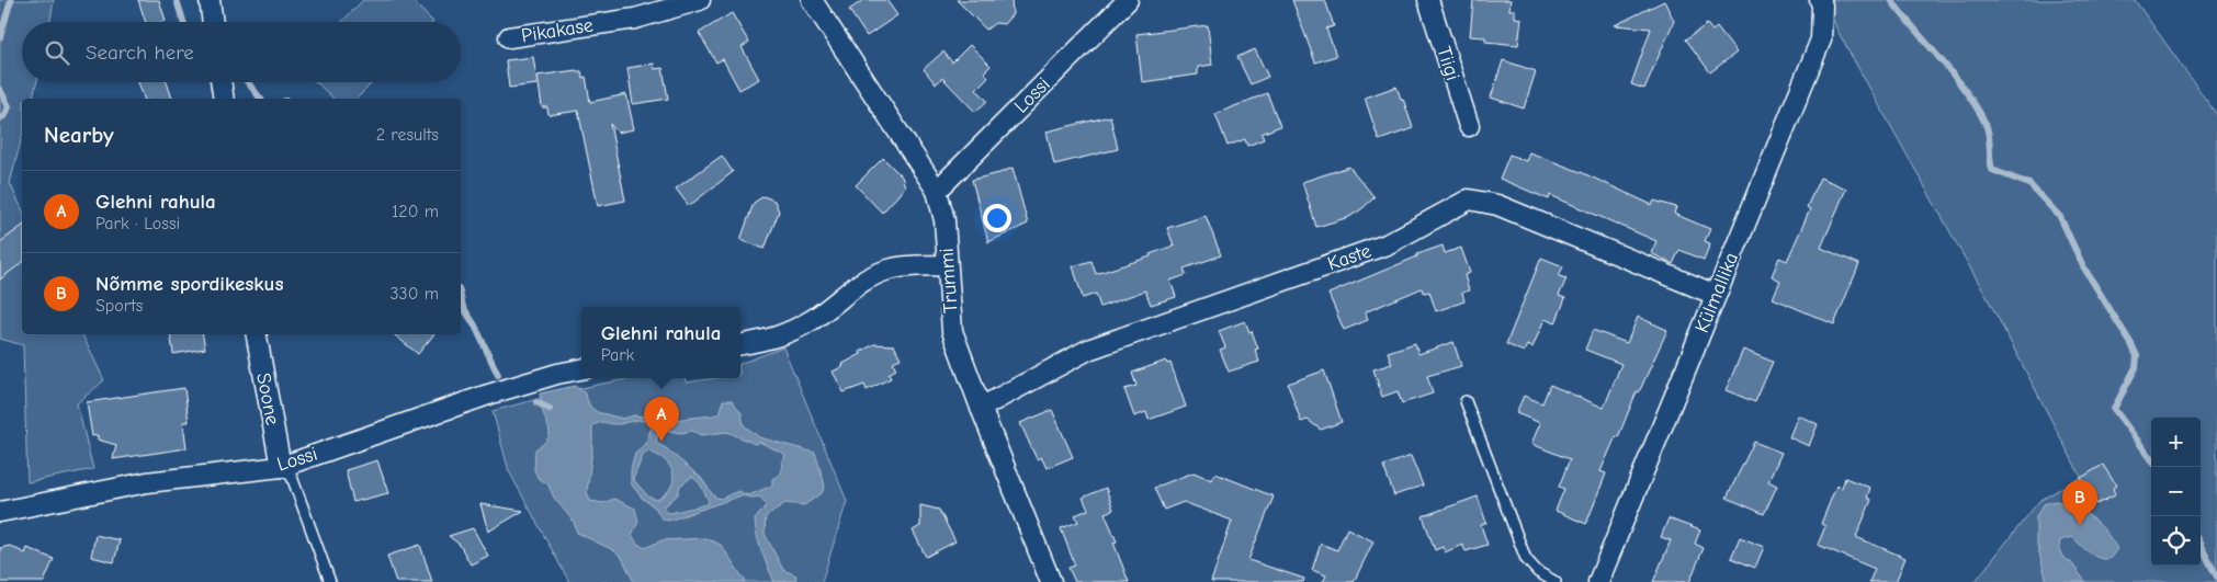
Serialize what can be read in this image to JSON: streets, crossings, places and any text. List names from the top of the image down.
{
  "streets": {
    "street": [
      "Pikakase",
      "Tiigi",
      "Lossi",
      "Kaste",
      "Trummi",
      "Külmallika",
      "Soone"
    ]
  },
  "crossings": [
    ["Lossi", "Trummi"],
    ["Lossi", "Soone"],
    ["Kaste", "Trummi"],
    ["Kaste", "Külmallika"]
  ],
  "page": {
    "search": "Search here",
    "heading": ["Nearby", "2 results"],
    "list": [
      {
        "mark": "A",
        "name": "Glehni rahula",
        "note": "Park · Lossi",
        "value": "120 m"
      },
      {
        "mark": "B",
        "name": "Nõmme spordikeskus",
        "note": "Sports",
        "value": "330 m"
      }
    ],
    "popup": ["Glehni rahula", "Park"],
    "pins": ["A", "B"],
    "map_buttons": ["+", "−"]
  }
}
